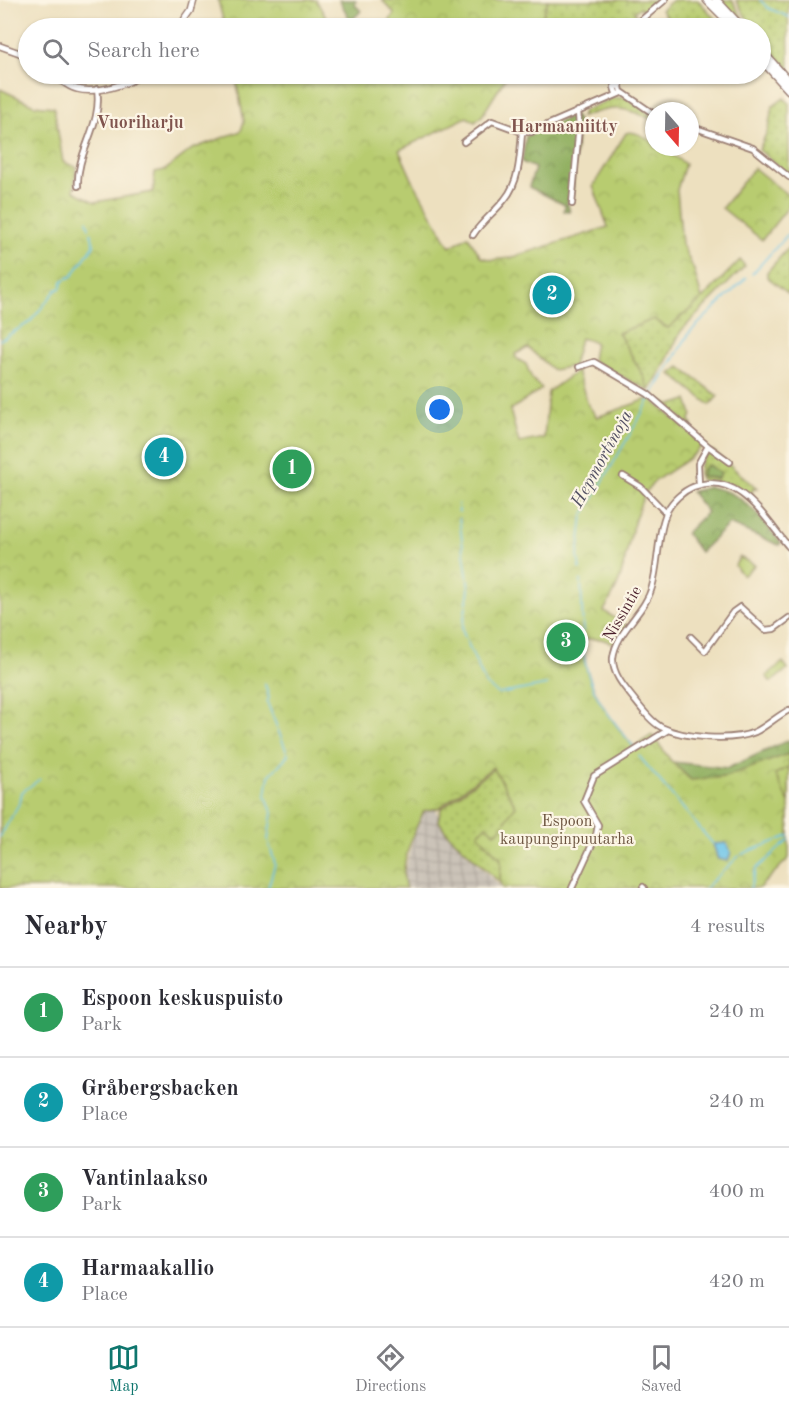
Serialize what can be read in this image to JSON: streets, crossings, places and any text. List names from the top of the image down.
{
  "streets": {
    "street": ["Nissintie"]
  },
  "districts": ["Vuoriharju", "Harmaaniitty"],
  "water": ["Hepmortinoja"],
  "parks": ["Espoon kaupunginpuutarha"],
  "north": "bottom",
  "page": {
    "search": "Search here",
    "pins": [
      "2",
      "4",
      "1",
      "3"
    ],
    "heading": ["Nearby", "4 results"],
    "list": [
      {
        "mark": "1",
        "name": "Espoon keskuspuisto",
        "note": "Park",
        "value": "240 m"
      },
      {
        "mark": "2",
        "name": "Gråbergsbacken",
        "note": "Place",
        "value": "240 m"
      },
      {
        "mark": "3",
        "name": "Vantinlaakso",
        "note": "Park",
        "value": "400 m"
      },
      {
        "mark": "4",
        "name": "Harmaakallio",
        "note": "Place",
        "value": "420 m"
      }
    ],
    "nav": ["Map", "Directions", "Saved"]
  }
}
